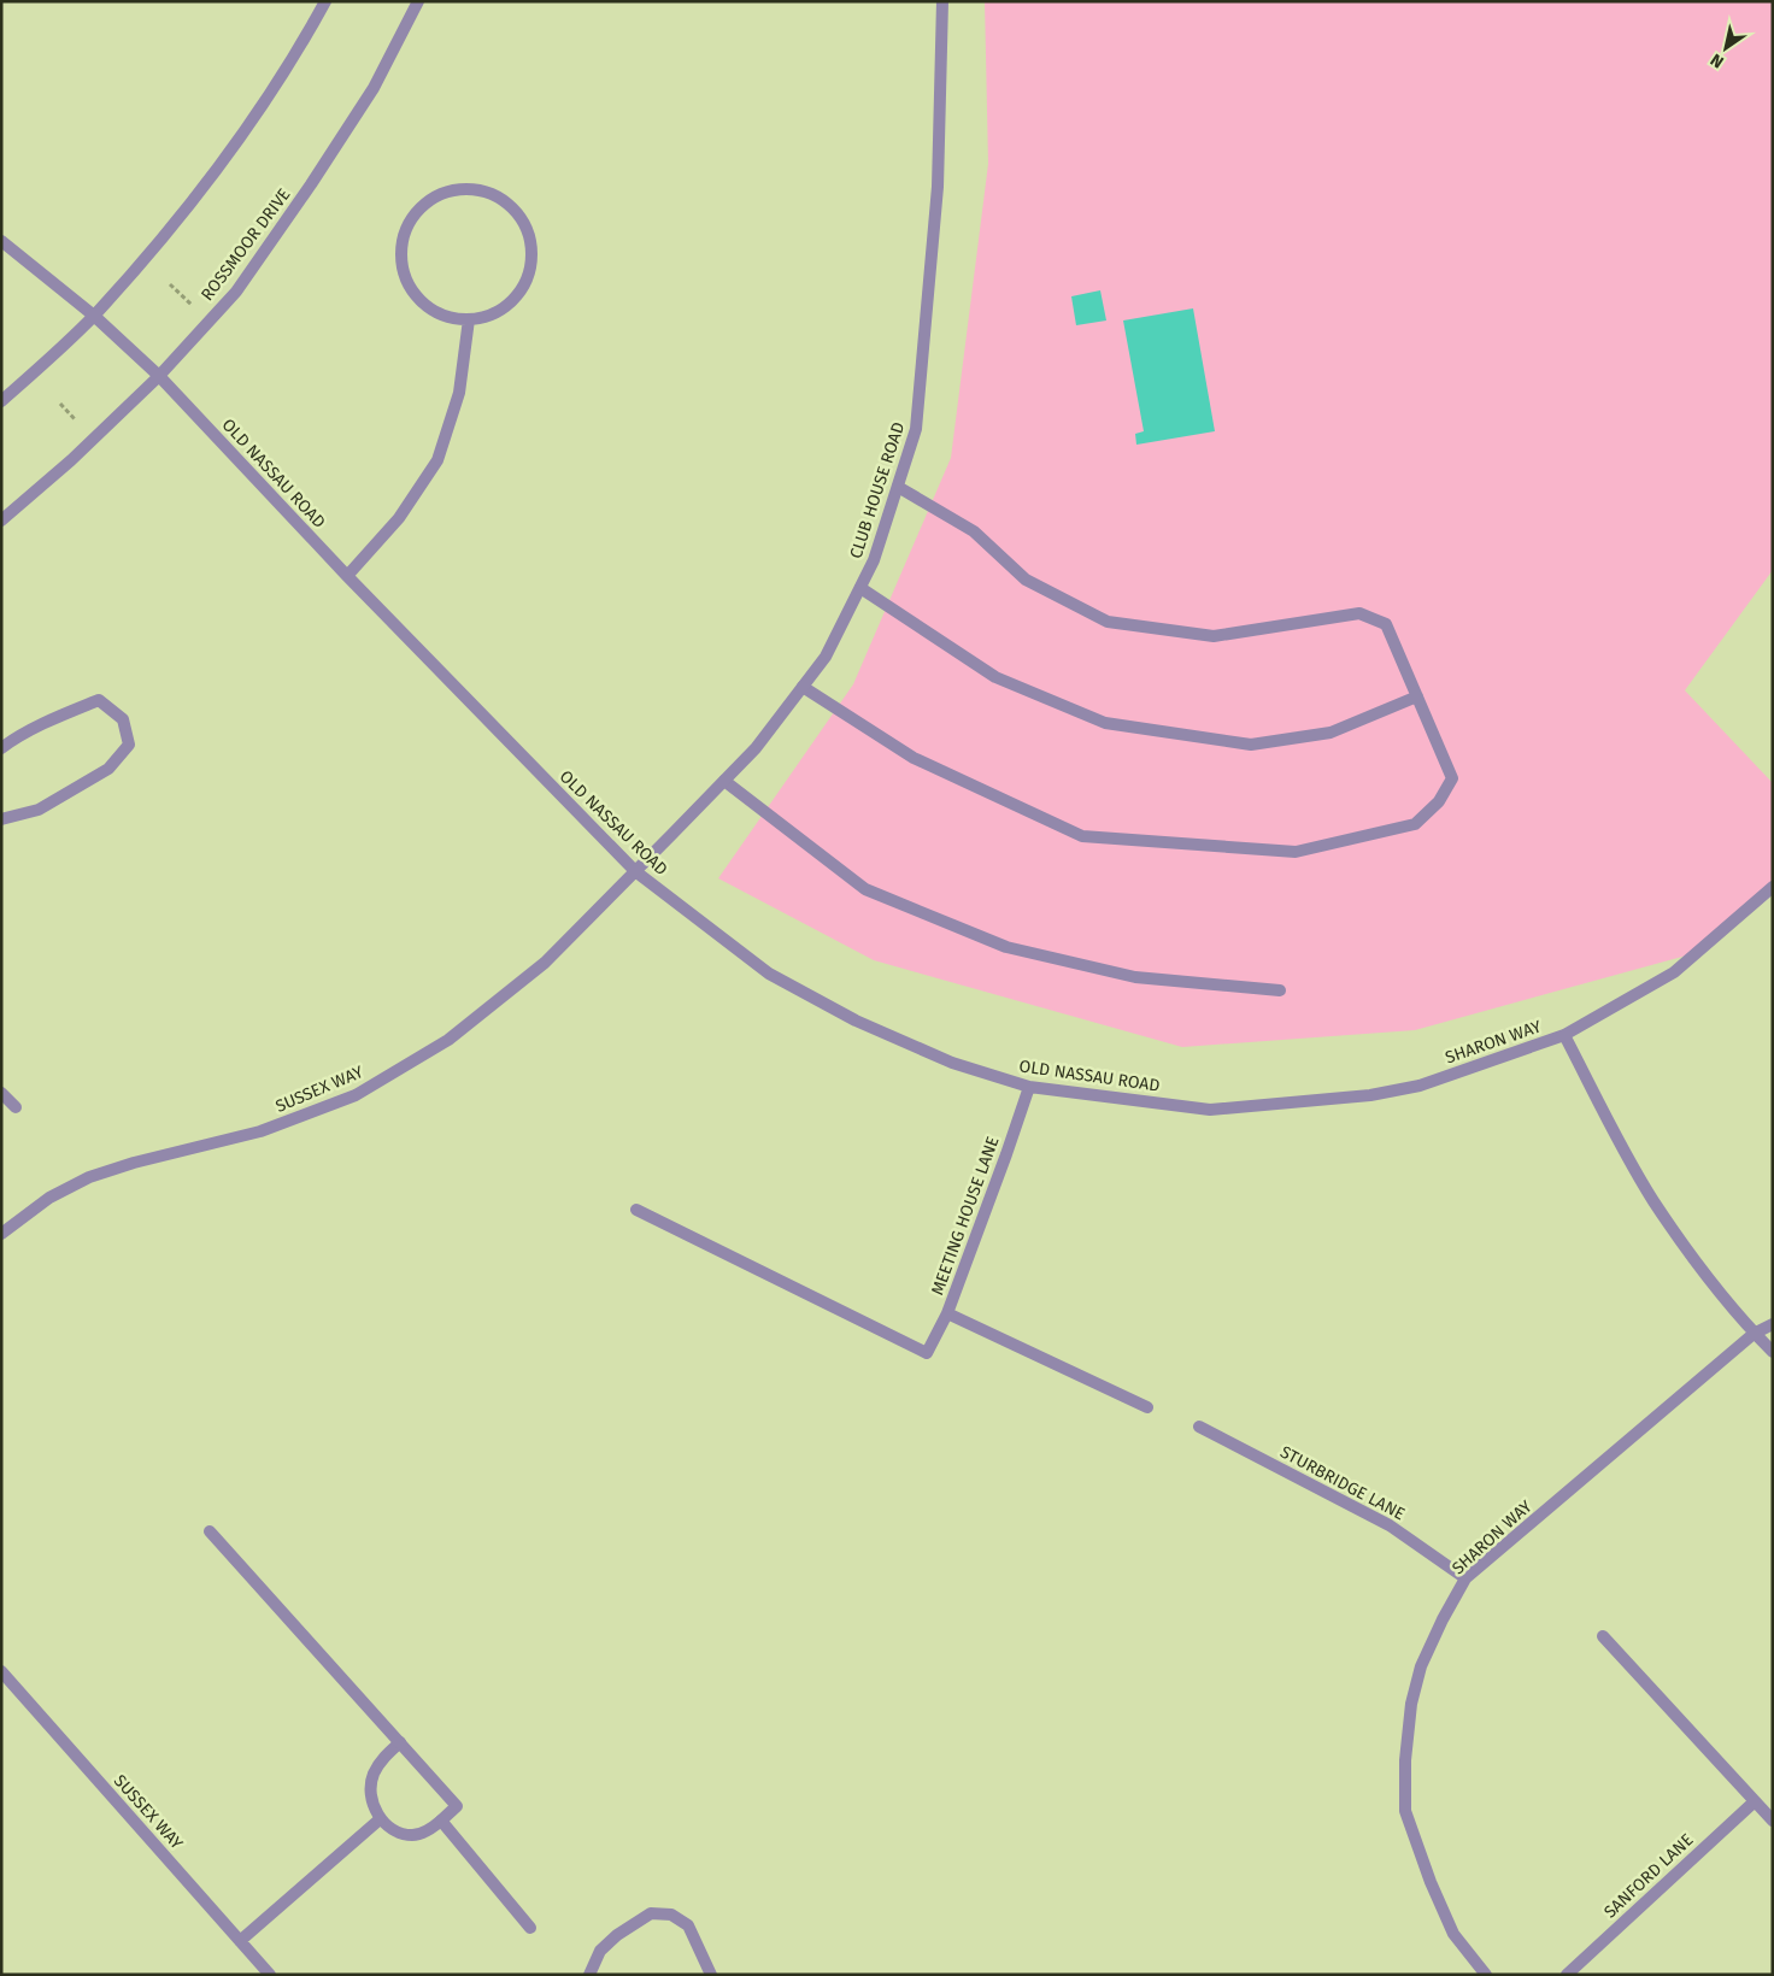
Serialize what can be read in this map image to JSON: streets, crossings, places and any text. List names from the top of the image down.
{
  "streets": {
    "street": [
      "ROSSMOOR DRIVE",
      "OLD NASSAU ROAD",
      "CLUB HOUSE ROAD",
      "SHARON WAY",
      "SUSSEX WAY",
      "MEETING HOUSE LANE",
      "STURBRIDGE LANE",
      "SANFORD LANE"
    ]
  },
  "crossings": [
    ["ROSSMOOR DRIVE", "OLD NASSAU ROAD"],
    ["OLD NASSAU ROAD", "CLUB HOUSE ROAD"],
    ["OLD NASSAU ROAD", "SHARON WAY"],
    ["OLD NASSAU ROAD", "SUSSEX WAY"],
    ["OLD NASSAU ROAD", "MEETING HOUSE LANE"],
    ["CLUB HOUSE ROAD", "SUSSEX WAY"],
    ["SHARON WAY", "STURBRIDGE LANE"]
  ],
  "north": "bottom left"
}
